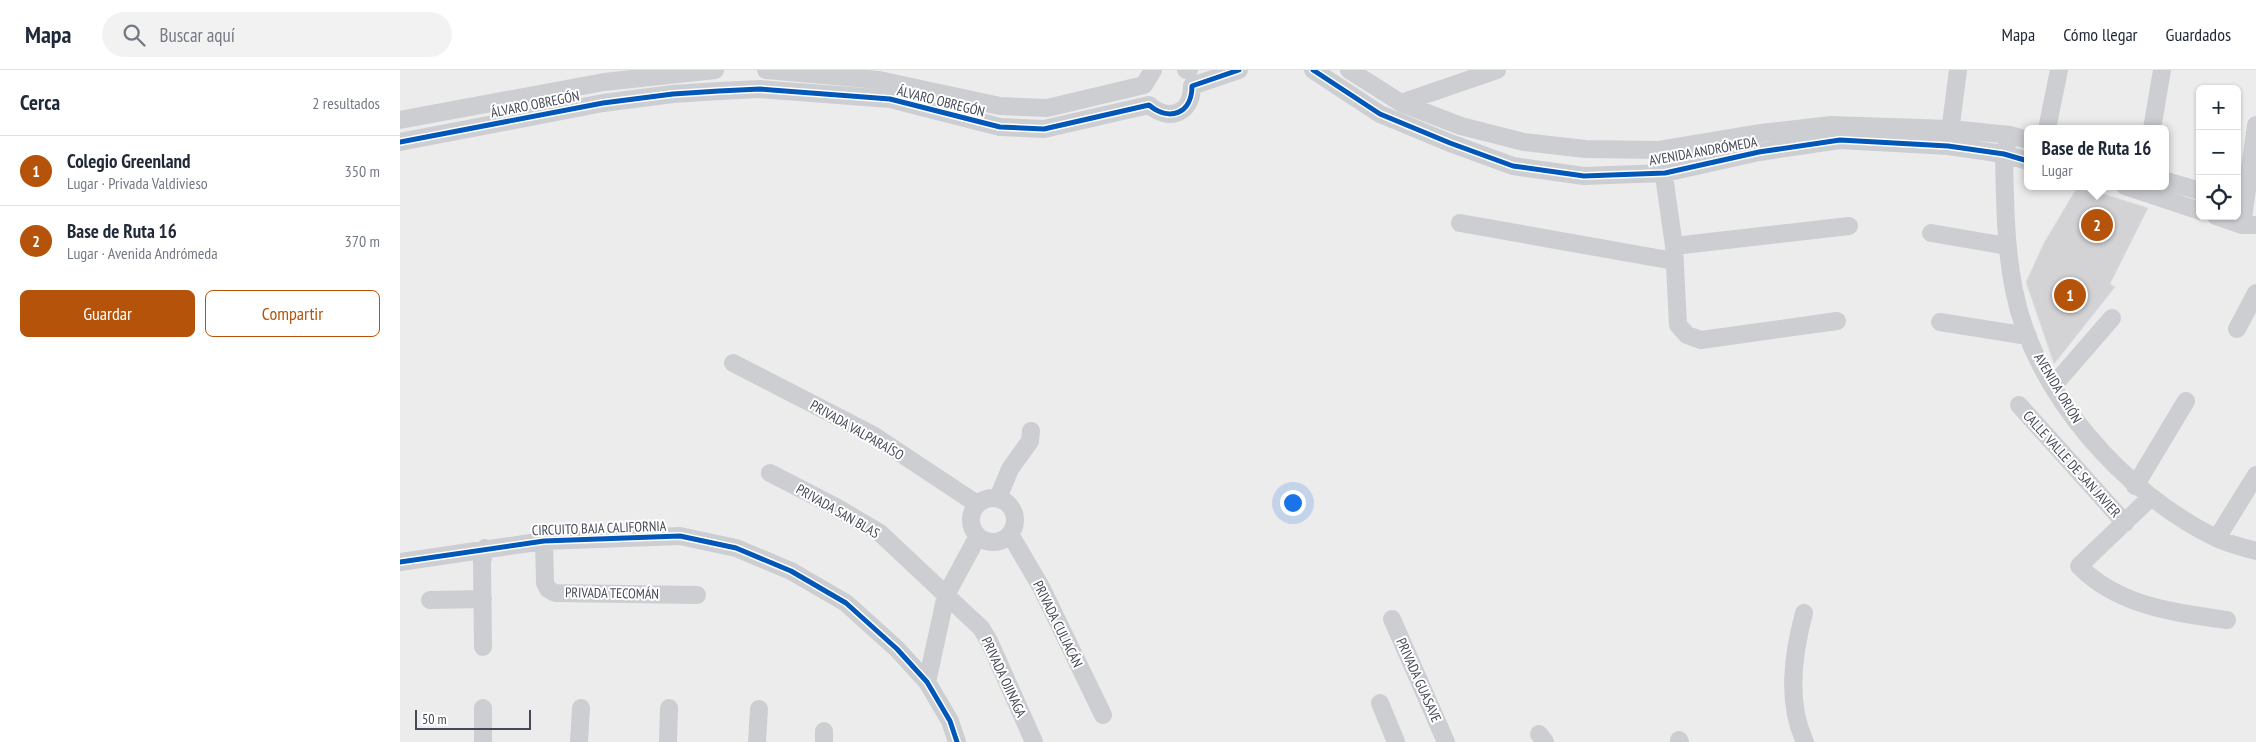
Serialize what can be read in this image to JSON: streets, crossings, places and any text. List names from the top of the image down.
{
  "streets": {
    "street": [
      "ÁLVARO OBREGÓN",
      "AVENIDA ANDRÓMEDA",
      "AVENIDA ORIÓN",
      "PRIVADA VALPARAÍSO",
      "CALLE VALLE DE SAN JAVIER",
      "PRIVADA SAN BLAS",
      "CIRCUITO BAJA CALIFORNIA",
      "PRIVADA TECOMÁN",
      "PRIVADA CULIACÁN",
      "PRIVADA OJINAGA",
      "PRIVADA GUASAVE"
    ]
  },
  "crossings": [
    ["AVENIDA ANDRÓMEDA", "AVENIDA ORIÓN"],
    ["PRIVADA VALPARAÍSO", "PRIVADA CULIACÁN"],
    ["PRIVADA SAN BLAS", "PRIVADA OJINAGA"],
    ["CIRCUITO BAJA CALIFORNIA", "PRIVADA TECOMÁN"]
  ],
  "scale_bar": "50 m",
  "page": {
    "header": "Mapa",
    "search": "Buscar aquí",
    "nav": ["Mapa", "Cómo llegar", "Guardados"],
    "heading": ["Cerca", "2 resultados"],
    "map_buttons": ["+", "−"],
    "popup": ["Base de Ruta 16", "Lugar"],
    "list": [
      {
        "mark": "1",
        "name": "Colegio Greenland",
        "note": "Lugar · Privada Valdivieso",
        "value": "350 m"
      },
      {
        "mark": "2",
        "name": "Base de Ruta 16",
        "note": "Lugar · Avenida Andrómeda",
        "value": "370 m"
      }
    ],
    "pins": ["2", "1"],
    "buttons": ["Guardar", "Compartir"],
    "scale": "50 m"
  }
}
